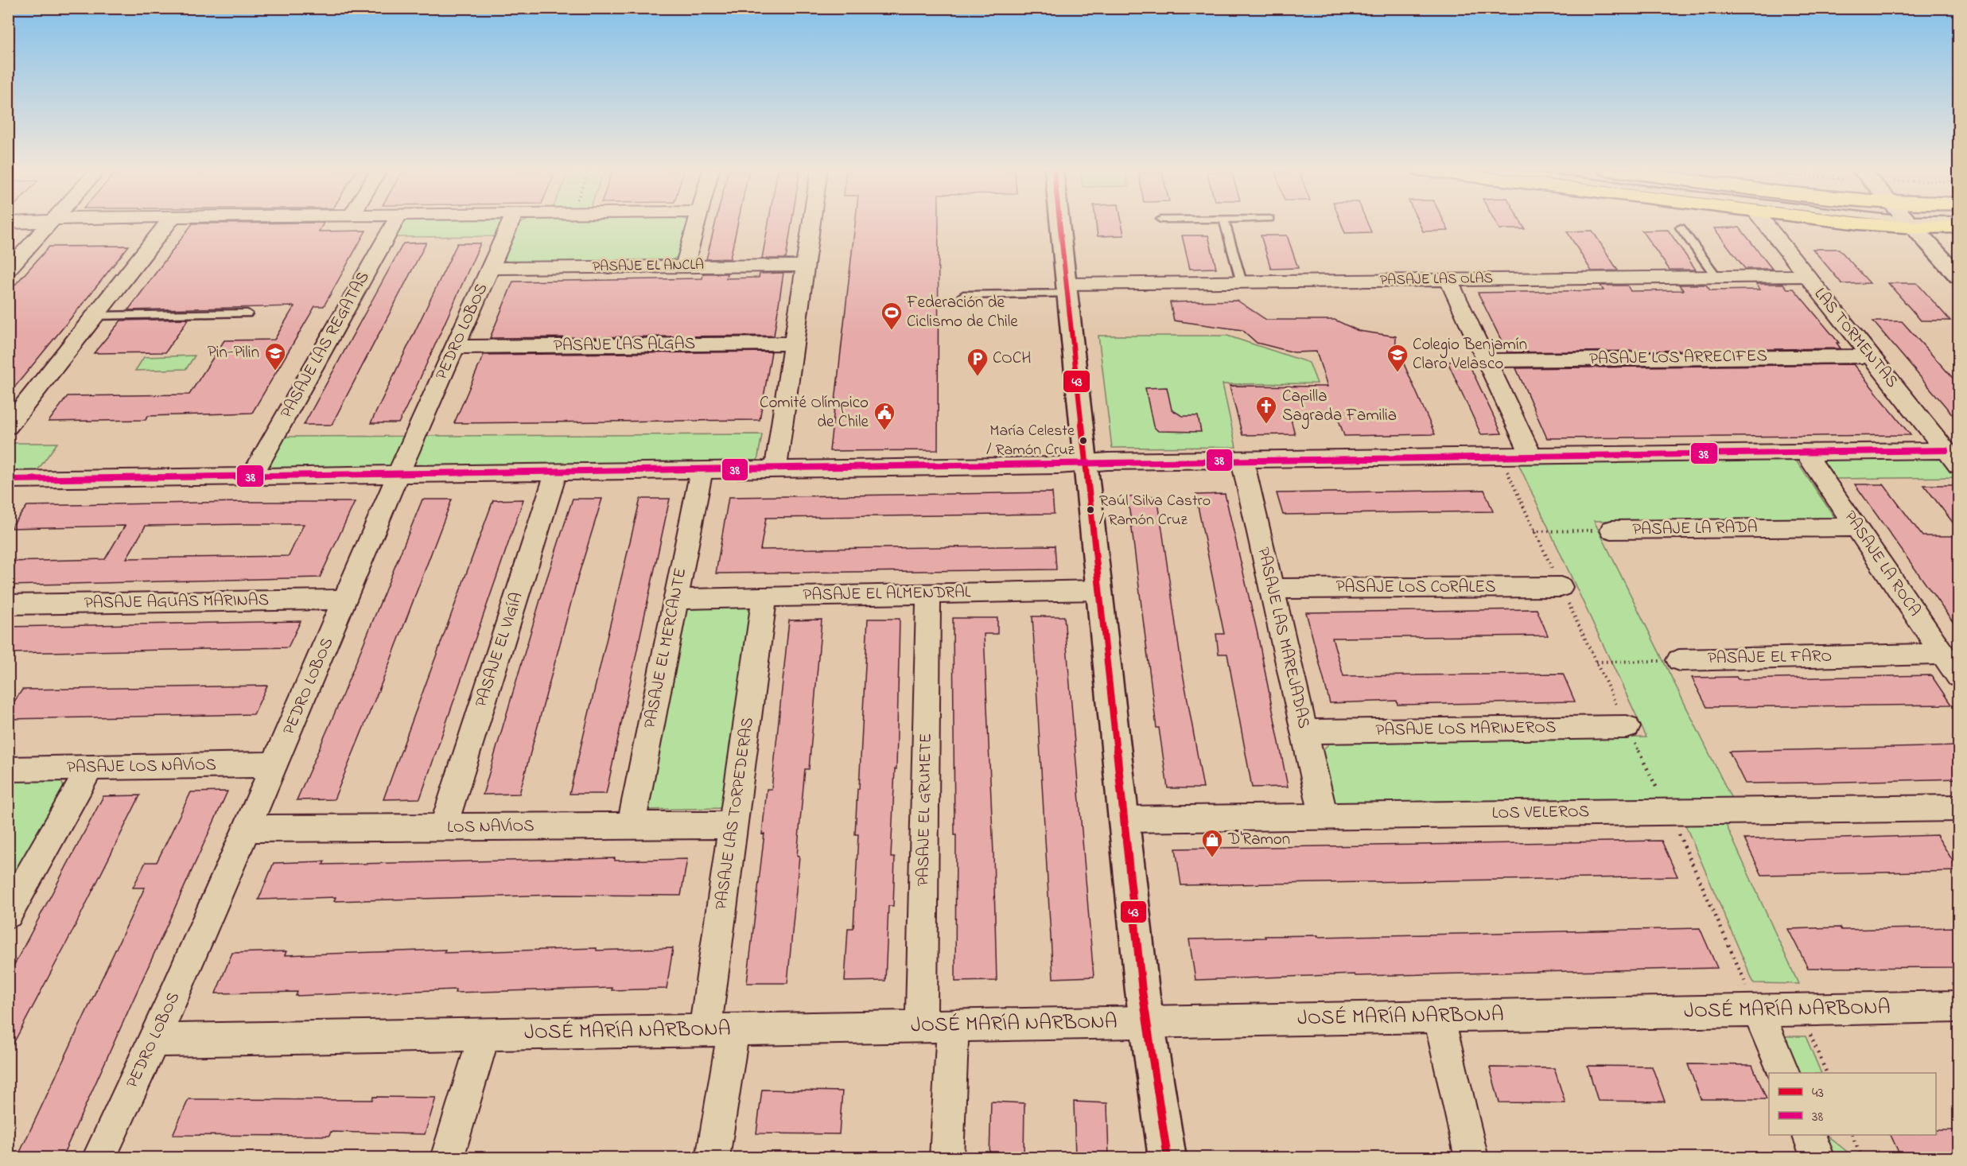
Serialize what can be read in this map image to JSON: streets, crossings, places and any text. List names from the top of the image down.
{
  "streets": {
    "street": [
      "PASAJE EL ANCLA",
      "PASAJE LAS OLAS",
      "PEDRO LOBOS",
      "LAS TORMENTAS",
      "PASAJE LAS REGATAS",
      "PASAJE LAS ALGAS",
      "PASAJE LOS ARRECIFES",
      "PASAJE LA RADA",
      "PASAJE LA ROCA",
      "PASAJE LOS CORALES",
      "PASAJE EL ALMENDRAL",
      "PASAJE AGUAS MARINAS",
      "PASAJE LAS MAREJADAS",
      "PASAJE EL MERCANTE",
      "PASAJE EL VIGÍA",
      "PASAJE EL FARO",
      "PASAJE LOS MARINEROS",
      "PASAJE LOS NAVÍOS",
      "PASAJE EL GRUMETE",
      "LOS VELEROS",
      "PASAJE LAS TORPEDERAS",
      "LOS NAVÍOS",
      "JOSÉ MARÍA NARBONA"
    ]
  },
  "crossings": [
    ["PASAJE EL ANCLA", "PEDRO LOBOS"],
    ["PASAJE LAS OLAS", "LAS TORMENTAS"],
    ["PEDRO LOBOS", "PASAJE LAS ALGAS"],
    ["PEDRO LOBOS", "PASAJE AGUAS MARINAS"],
    ["PEDRO LOBOS", "PASAJE LOS NAVÍOS"],
    ["PEDRO LOBOS", "LOS NAVÍOS"],
    ["PEDRO LOBOS", "JOSÉ MARÍA NARBONA"],
    ["LAS TORMENTAS", "PASAJE LOS ARRECIFES"],
    ["PASAJE LA RADA", "PASAJE LA ROCA"],
    ["PASAJE LA ROCA", "PASAJE EL FARO"],
    ["PASAJE LOS CORALES", "PASAJE LAS MAREJADAS"],
    ["PASAJE EL ALMENDRAL", "PASAJE EL MERCANTE"],
    ["PASAJE EL ALMENDRAL", "PASAJE EL GRUMETE"],
    ["PASAJE EL ALMENDRAL", "PASAJE LAS TORPEDERAS"],
    ["PASAJE LAS MAREJADAS", "PASAJE LOS MARINEROS"],
    ["PASAJE LAS MAREJADAS", "LOS VELEROS"],
    ["PASAJE EL MERCANTE", "LOS NAVÍOS"],
    ["PASAJE EL VIGÍA", "LOS NAVÍOS"],
    ["PASAJE EL GRUMETE", "JOSÉ MARÍA NARBONA"],
    ["PASAJE LAS TORPEDERAS", "LOS NAVÍOS"],
    ["PASAJE LAS TORPEDERAS", "JOSÉ MARÍA NARBONA"]
  ],
  "places": {
    "sports": ["Federación de Ciclismo de Chile"],
    "school or university": ["Pin-Pilin", "Colegio Benjamín Claro Velasco"],
    "parking": ["COCH"],
    "church": ["Capilla Sagrada Familia"],
    "public building": ["Comité Olímpico de Chile"],
    "other": ["María Celeste / Ramón Cruz", "Raúl Silva Castro / Ramón Cruz"],
    "shop": ["D'Ramon"]
  },
  "lines": ["transit line 43", "transit line 38"],
  "legend": ["43", "38"]
}
